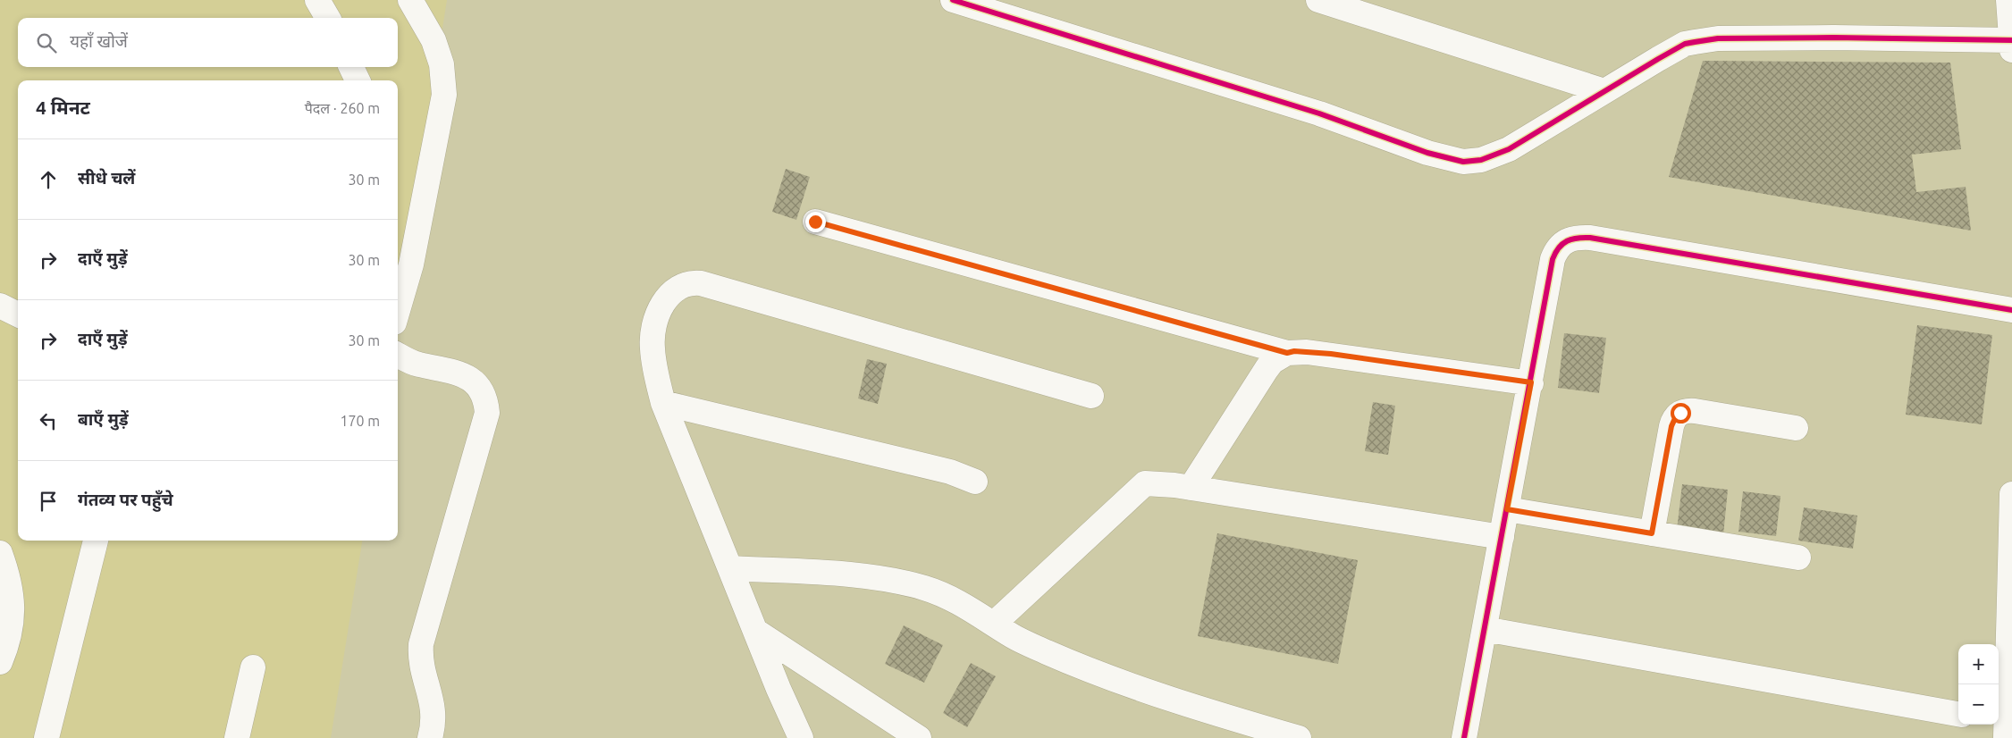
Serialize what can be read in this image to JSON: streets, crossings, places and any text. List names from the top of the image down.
{
  "page": {
    "search": "यहाँ खोजें",
    "heading": ["4 मिनट", "पैदल · 260 m"],
    "list": [
      ["सीधे चलें", "30 m"],
      ["दाएँ मुड़ें", "30 m"],
      ["दाएँ मुड़ें", "30 m"],
      ["बाएँ मुड़ें", "170 m"],
      "गंतव्य पर पहुँचे"
    ],
    "map_buttons": ["+", "−"]
  }
}
